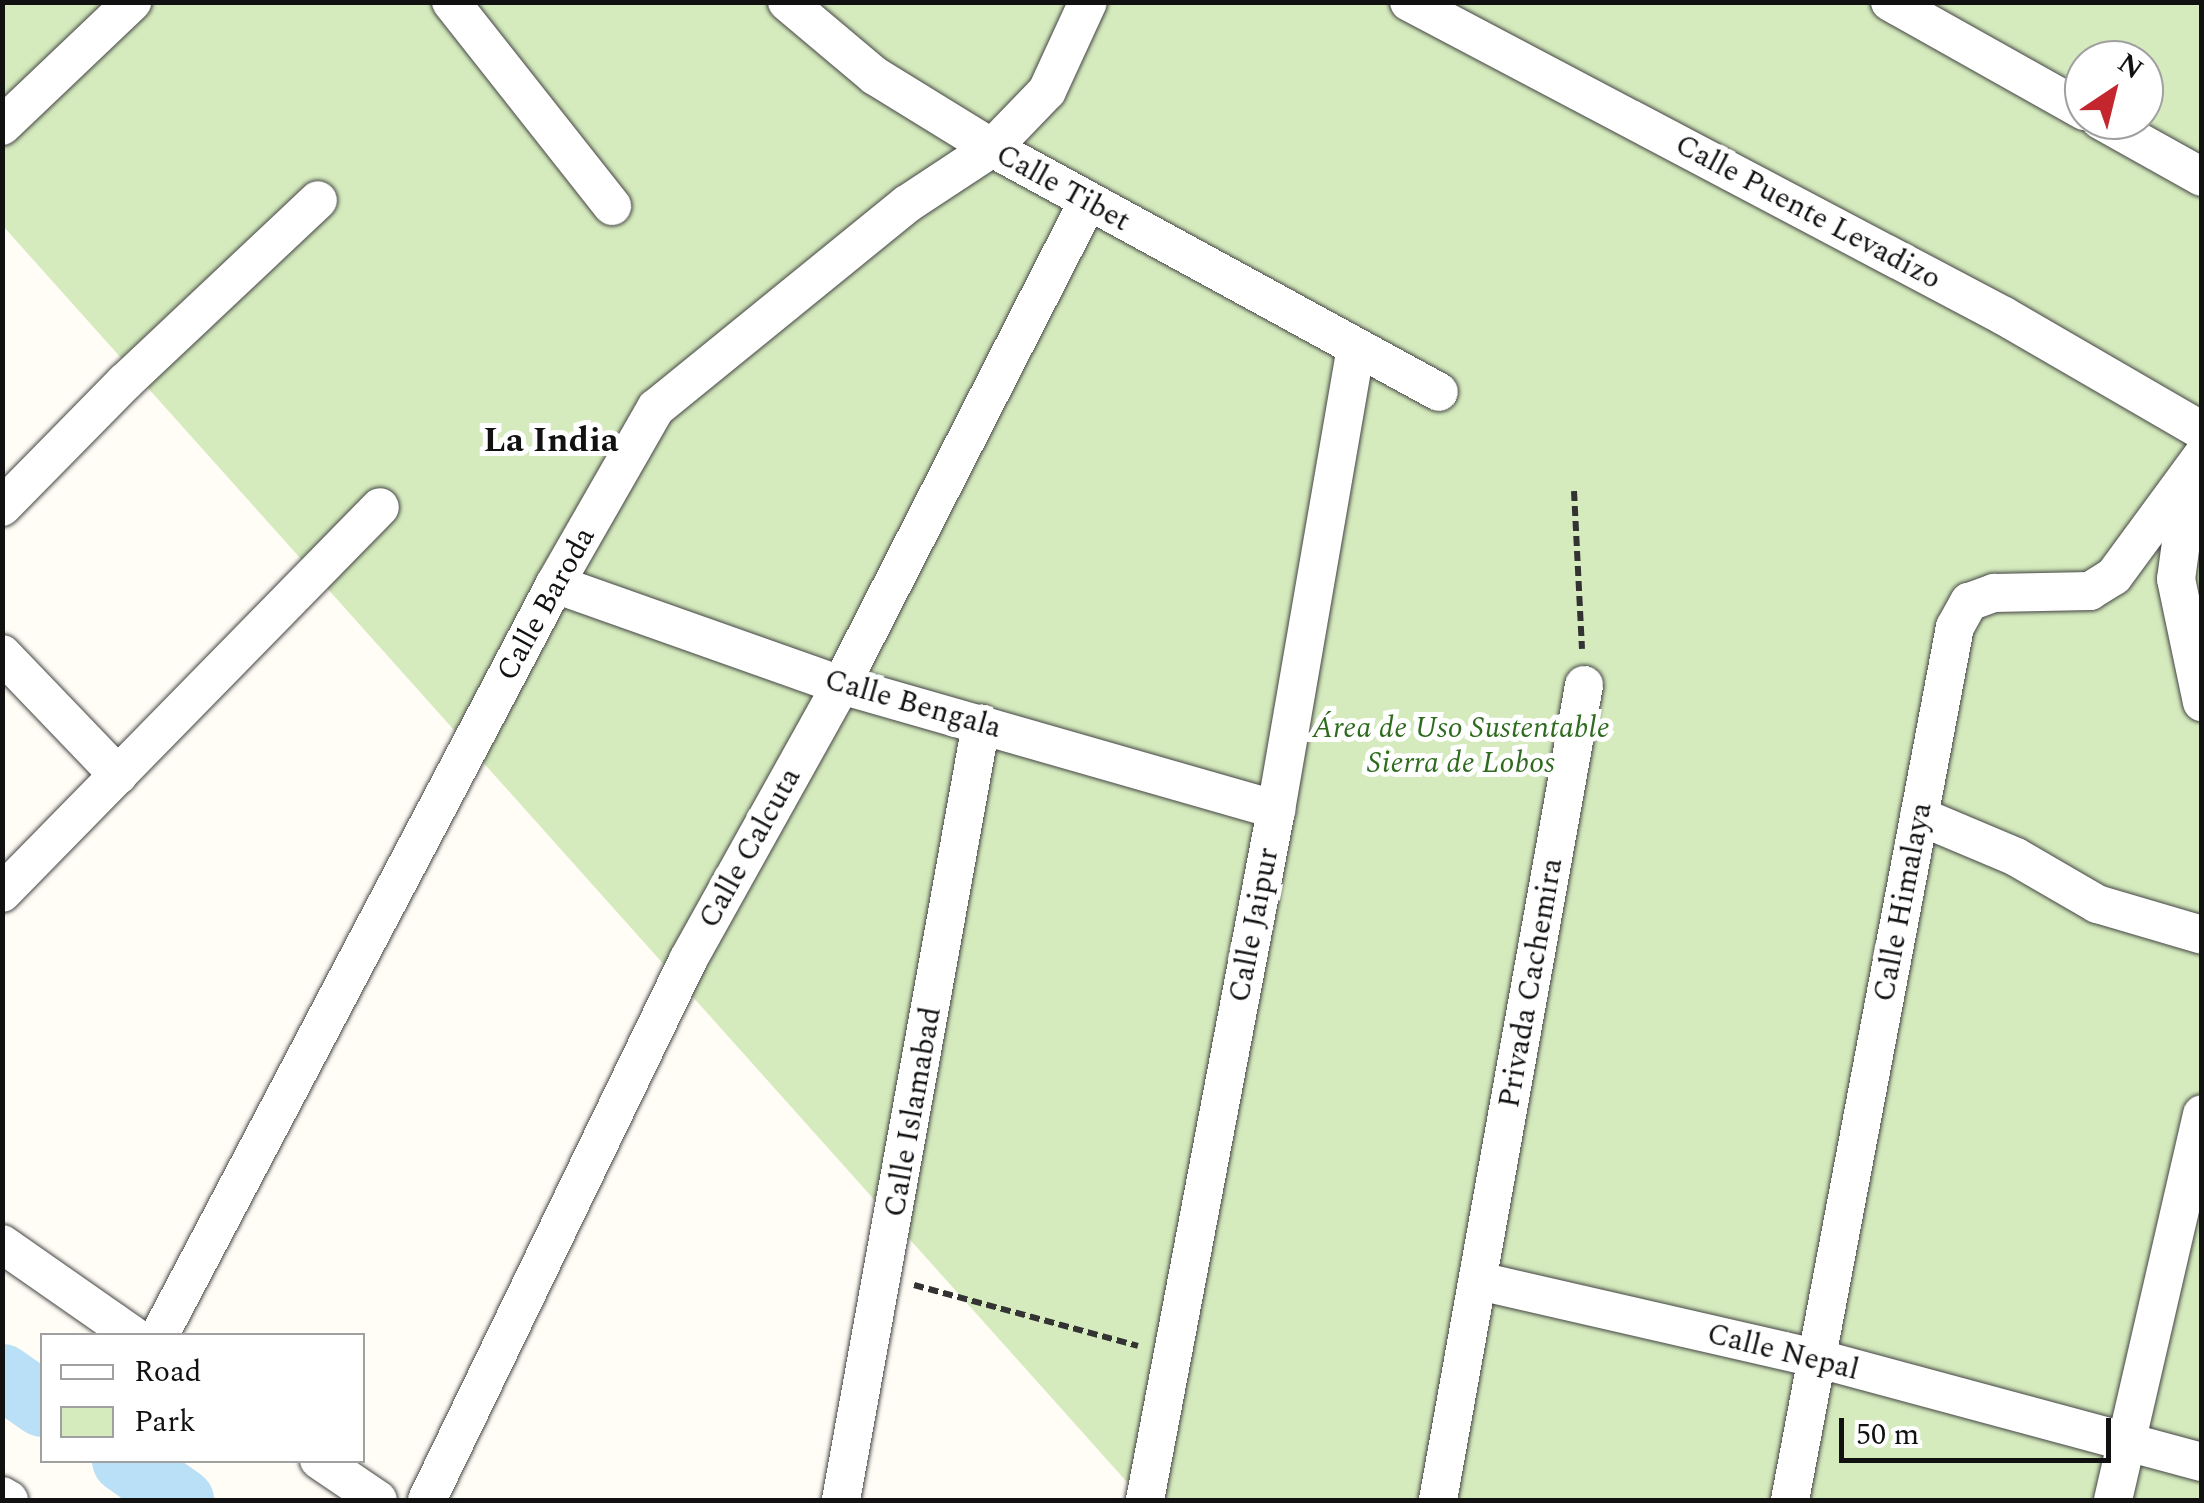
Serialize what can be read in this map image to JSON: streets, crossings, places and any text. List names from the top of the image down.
{
  "streets": {
    "street": [
      "Calle Tibet",
      "Calle Puente Levadizo",
      "Calle Baroda",
      "Calle Bengala",
      "Calle Calcuta",
      "Calle Himalaya",
      "Calle Jaipur",
      "Privada Cachemira",
      "Calle Islamabad",
      "Calle Nepal"
    ]
  },
  "crossings": [
    ["Calle Tibet", "Calle Baroda"],
    ["Calle Tibet", "Calle Calcuta"],
    ["Calle Tibet", "Calle Jaipur"],
    ["Calle Baroda", "Calle Bengala"],
    ["Calle Bengala", "Calle Calcuta"],
    ["Calle Bengala", "Calle Jaipur"],
    ["Calle Bengala", "Calle Islamabad"],
    ["Calle Himalaya", "Calle Nepal"],
    ["Privada Cachemira", "Calle Nepal"]
  ],
  "districts": ["La India"],
  "parks": ["Área de Uso Sustentable Sierra de Lobos"],
  "legend": ["Road", "Park"],
  "scale_bar": "50 m",
  "north": "top right"
}
